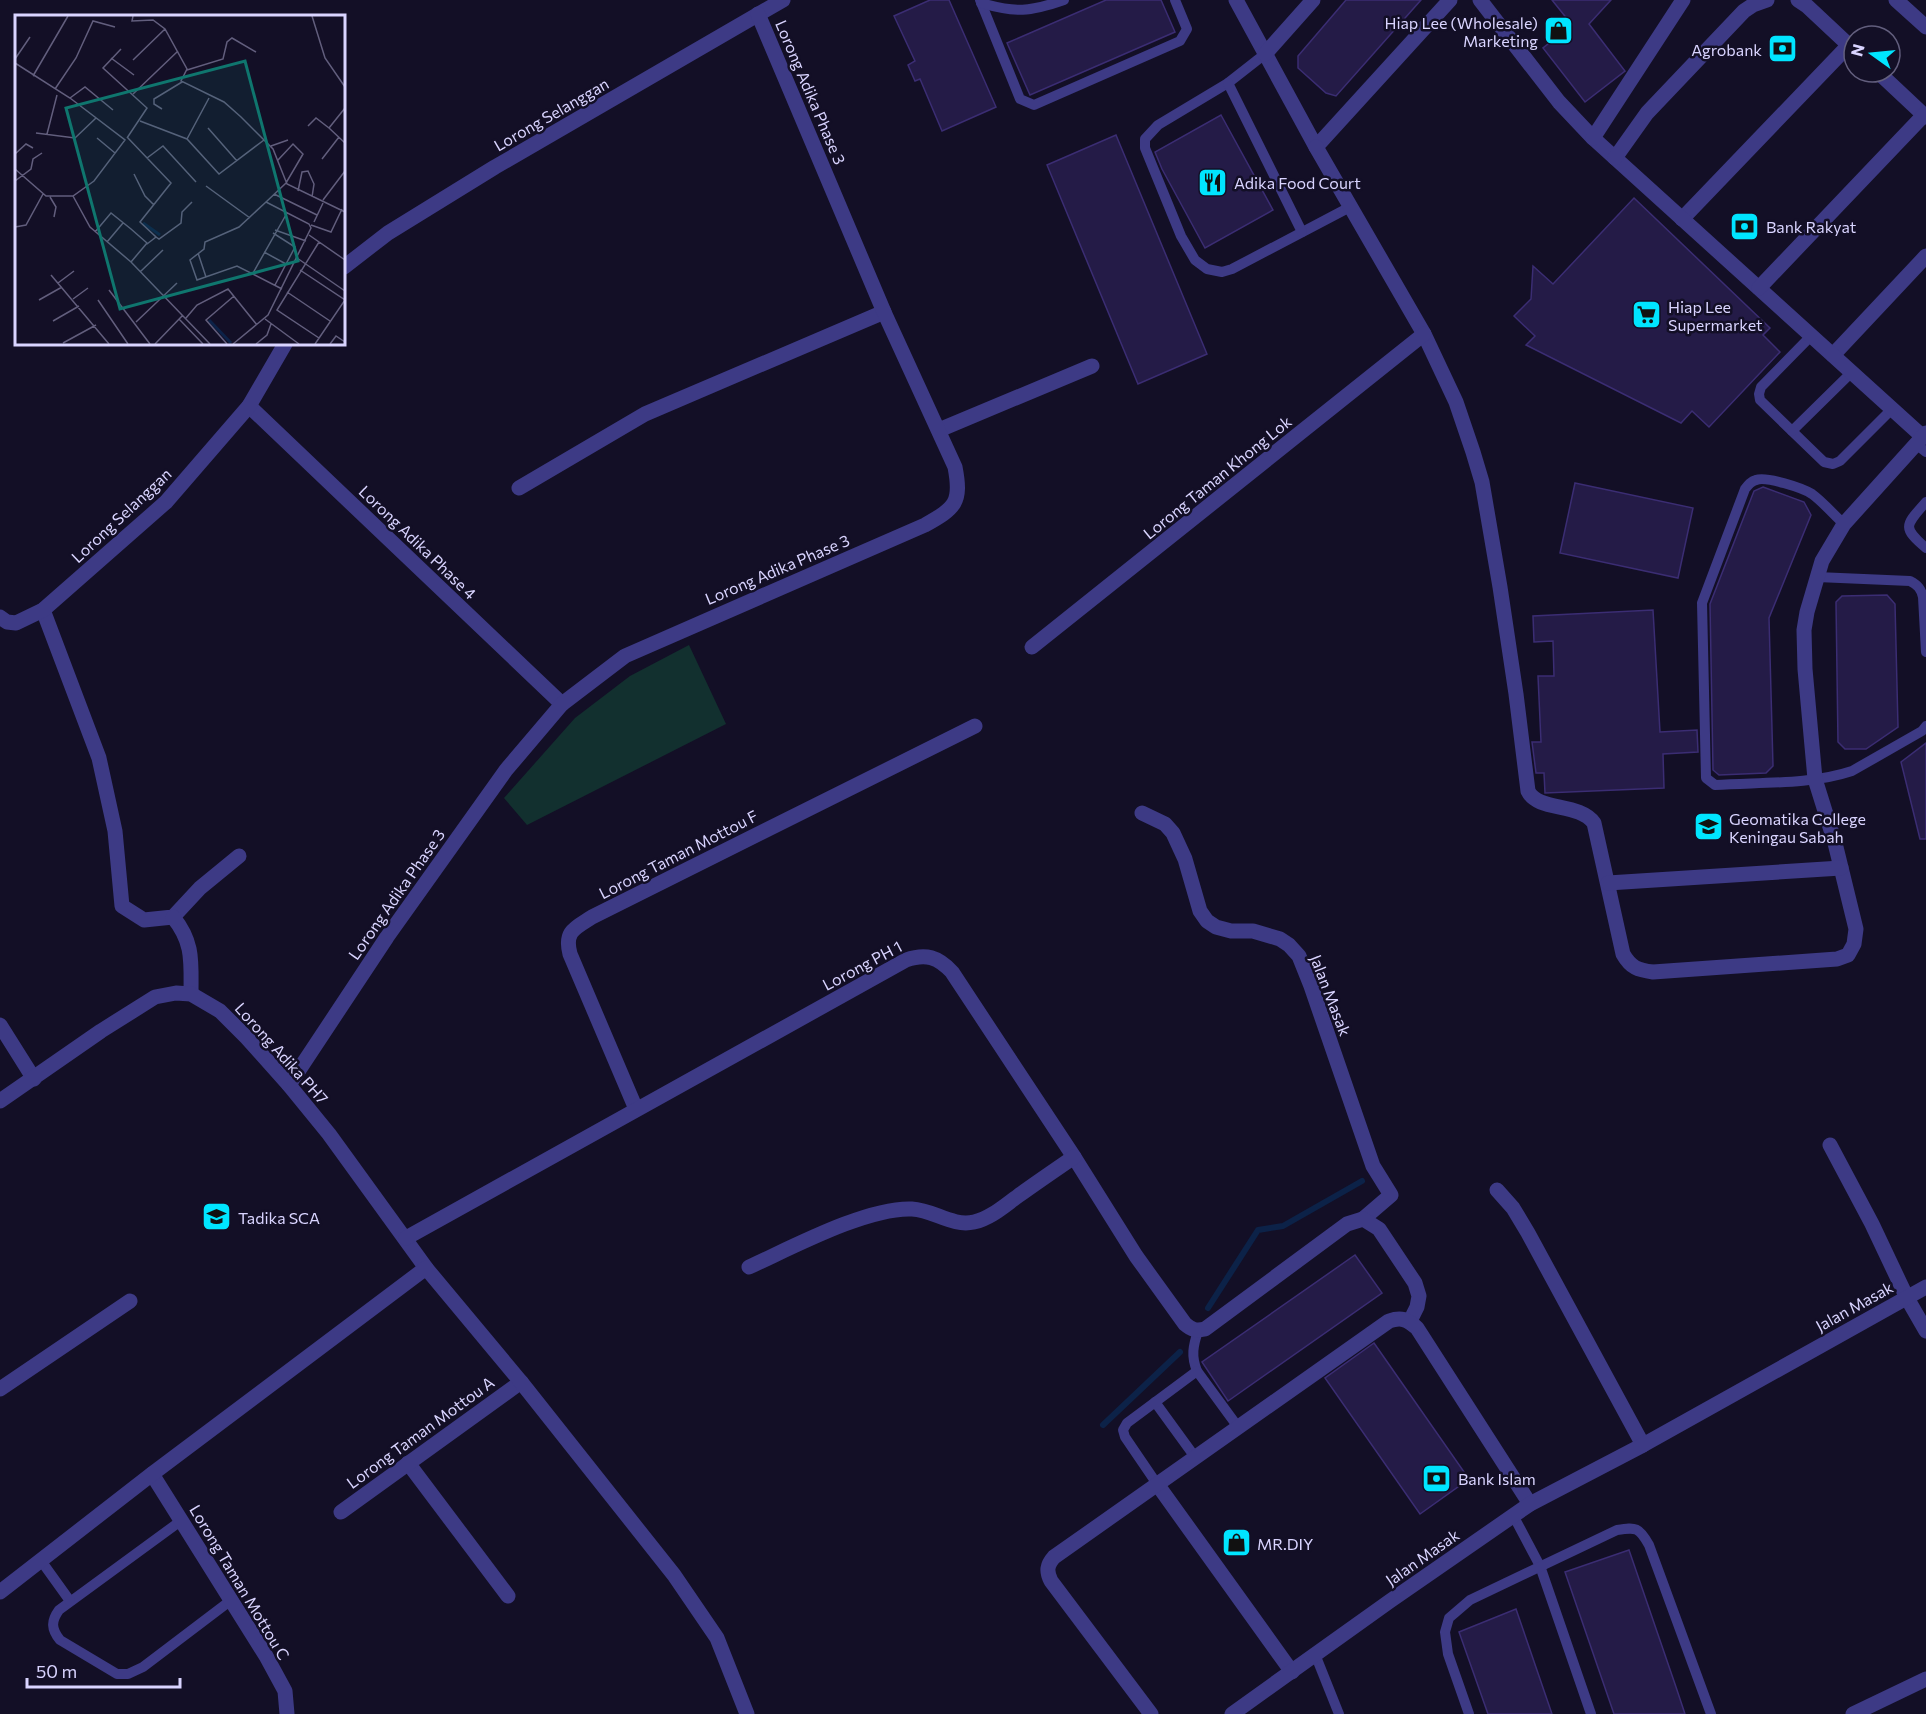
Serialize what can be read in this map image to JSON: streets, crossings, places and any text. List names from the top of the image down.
{
  "streets": {
    "street": [
      "Lorong Adika Phase 3",
      "Lorong Selanggan",
      "Lorong Taman Khong Lok",
      "Lorong Adika Phase 4",
      "Lorong Taman Mottou F",
      "Lorong PH 1",
      "Jalan Masak",
      "Lorong Adika PH7",
      "Lorong Taman Mottou A",
      "Lorong Taman Mottou C"
    ]
  },
  "crossings": [
    ["Lorong Adika Phase 3", "Lorong Selanggan"],
    ["Lorong Adika Phase 3", "Lorong Adika Phase 4"],
    ["Lorong Adika Phase 3", "Lorong Adika PH7"],
    ["Lorong Selanggan", "Lorong Adika Phase 4"],
    ["Lorong Taman Mottou F", "Lorong PH 1"],
    ["Lorong PH 1", "Lorong Adika PH7"],
    ["Lorong Adika PH7", "Lorong Taman Mottou A"]
  ],
  "places": {
    "shop": ["Hiap Lee (Wholesale) Marketing", "MR.DIY"],
    "bank": ["Agrobank", "Bank Rakyat", "Bank Islam"],
    "restaurant": ["Adika Food Court"],
    "supermarket": ["Hiap Lee Supermarket"],
    "school or university": ["Geomatika College Keningau Sabah", "Tadika SCA"]
  },
  "scale_bar": "50 m",
  "north": "left"
}
